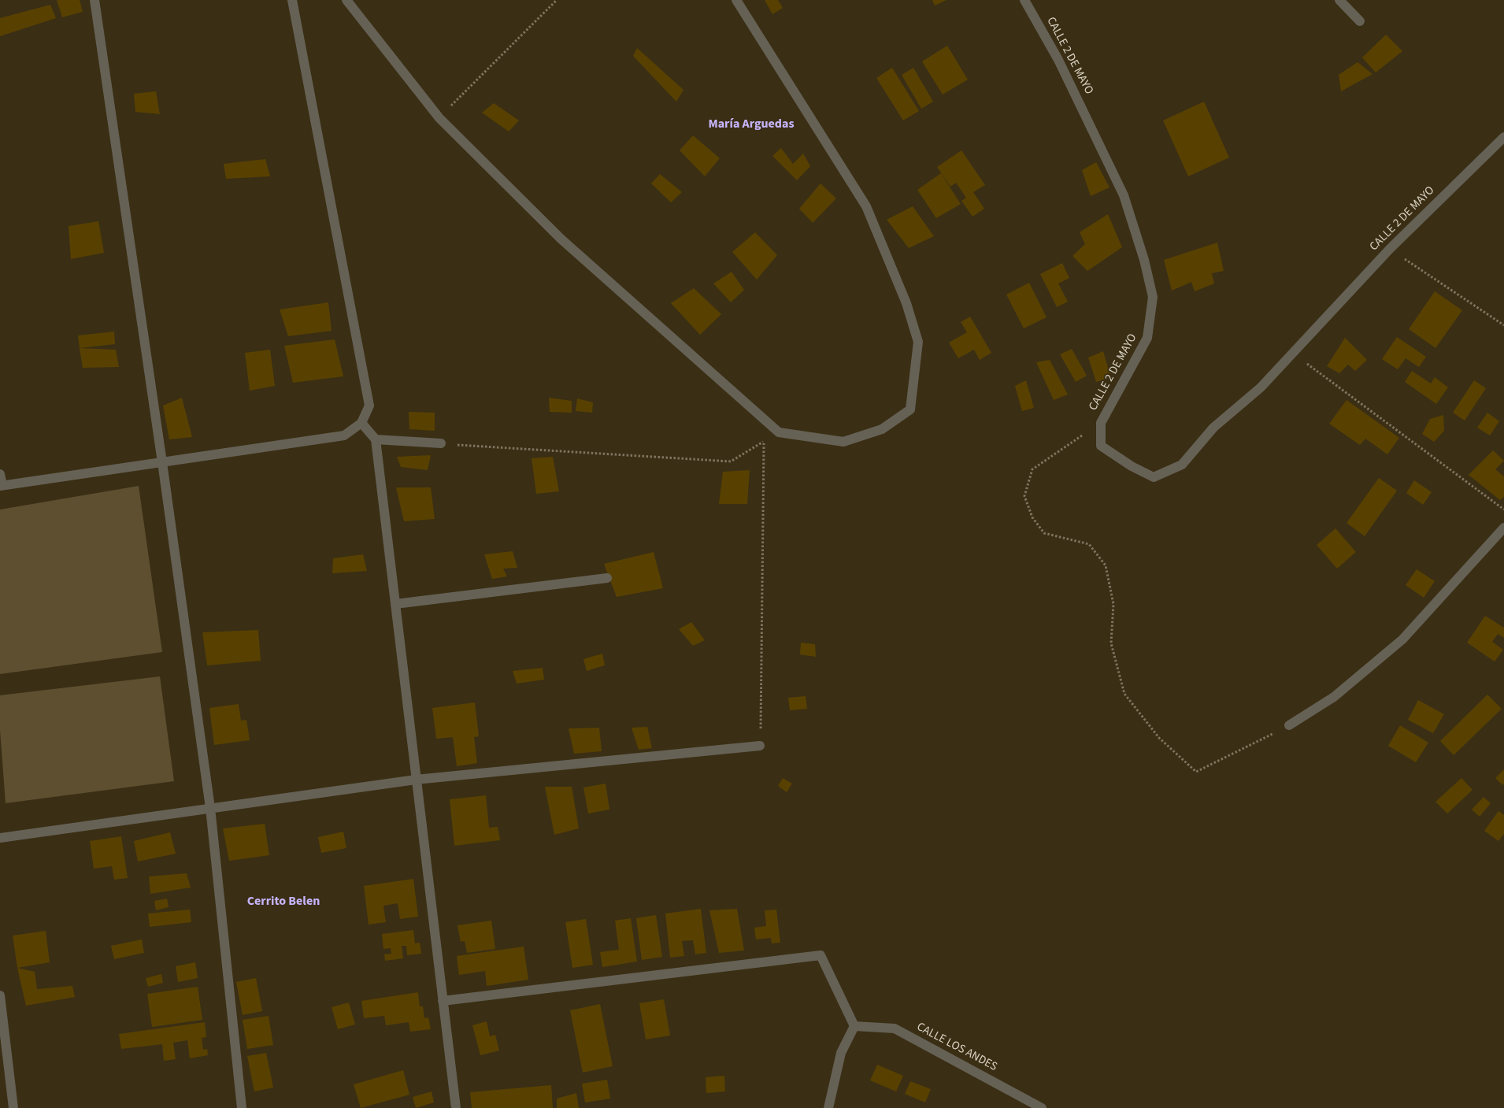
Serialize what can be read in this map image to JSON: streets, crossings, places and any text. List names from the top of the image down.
{
  "streets": {
    "street": ["CALLE 2 DE MAYO", "CALLE LOS ANDES"]
  },
  "districts": ["María Arguedas", "Cerrito Belen"]
}
